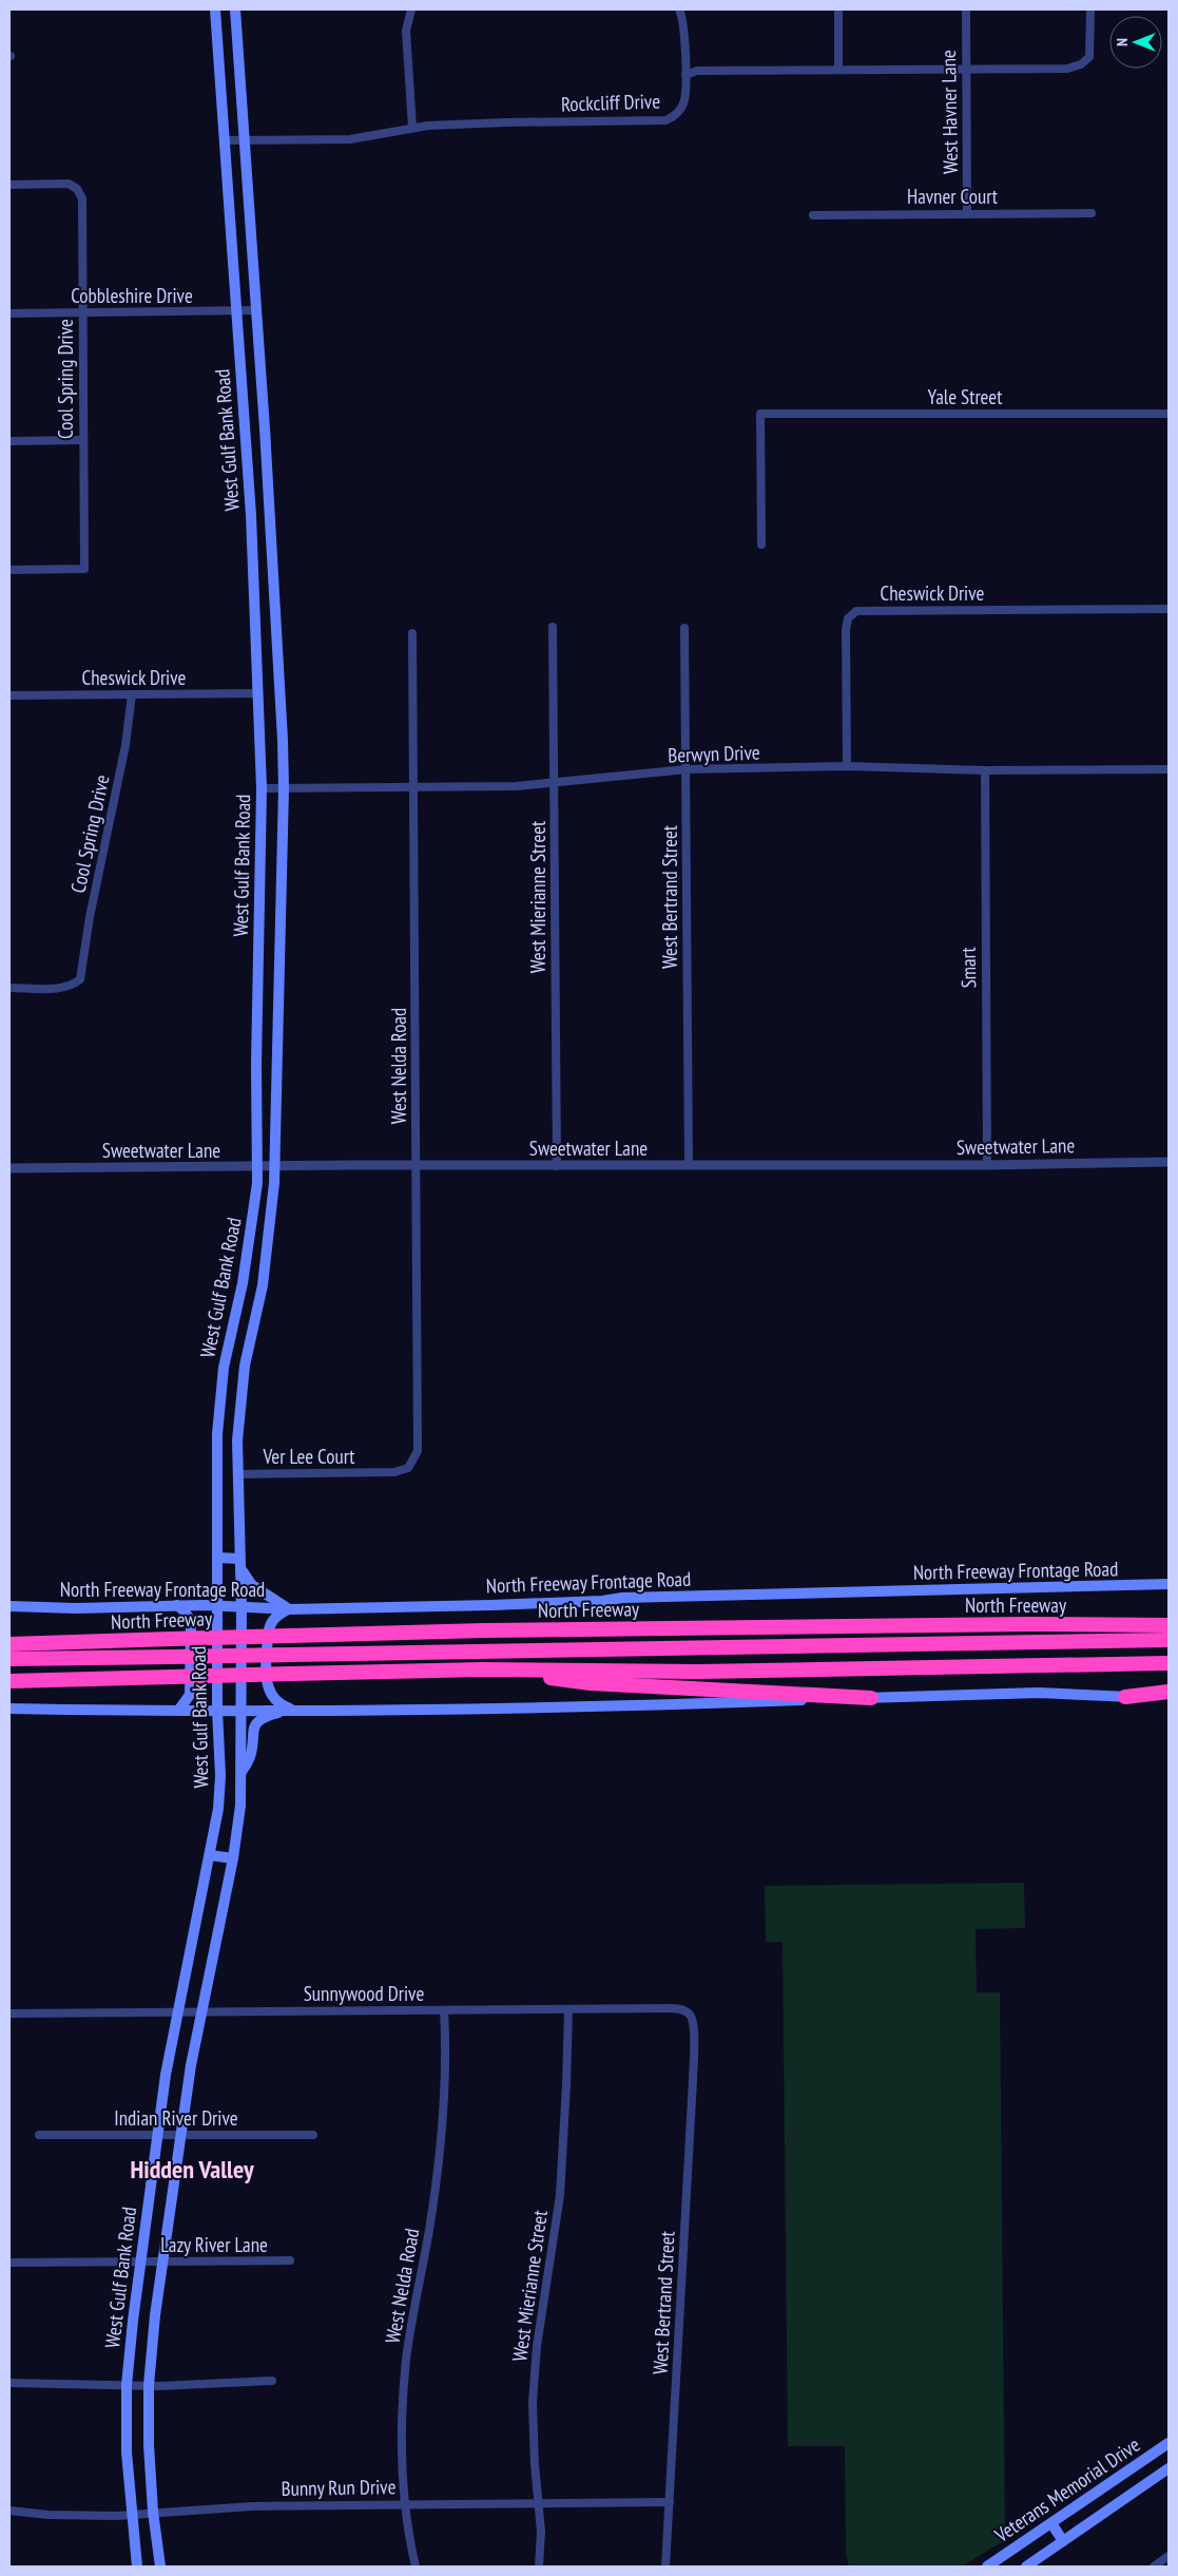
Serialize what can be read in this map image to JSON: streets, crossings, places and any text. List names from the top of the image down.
{
  "streets": {
    "highway": ["North Freeway"],
    "main road": ["West Gulf Bank Road", "North Freeway Frontage Road", "Veterans Memorial Drive"],
    "street": [
      "Rockcliff Drive",
      "West Havner Lane",
      "Havner Court",
      "Cobbleshire Drive",
      "Cool Spring Drive",
      "Yale Street",
      "Cheswick Drive",
      "Berwyn Drive",
      "West Mierianne Street",
      "West Bertrand Street",
      "Smart",
      "West Nelda Road",
      "Sweetwater Lane",
      "Ver Lee Court",
      "Sunnywood Drive",
      "Indian River Drive",
      "Lazy River Lane",
      "Bunny Run Drive"
    ]
  },
  "crossings": [
    ["Rockcliff Drive", "West Havner Lane"],
    ["Rockcliff Drive", "West Gulf Bank Road"],
    ["West Havner Lane", "Havner Court"],
    ["Cobbleshire Drive", "Cool Spring Drive"],
    ["Cobbleshire Drive", "West Gulf Bank Road"],
    ["Cool Spring Drive", "Cheswick Drive"],
    ["West Gulf Bank Road", "Cheswick Drive"],
    ["West Gulf Bank Road", "Berwyn Drive"],
    ["West Gulf Bank Road", "Sweetwater Lane"],
    ["West Gulf Bank Road", "Ver Lee Court"],
    ["West Gulf Bank Road", "North Freeway Frontage Road"],
    ["West Gulf Bank Road", "Sunnywood Drive"],
    ["West Gulf Bank Road", "Indian River Drive"],
    ["West Gulf Bank Road", "Lazy River Lane"],
    ["West Gulf Bank Road", "Bunny Run Drive"],
    ["Cheswick Drive", "Berwyn Drive"],
    ["Berwyn Drive", "West Mierianne Street"],
    ["Berwyn Drive", "West Bertrand Street"],
    ["Berwyn Drive", "Smart"],
    ["Berwyn Drive", "West Nelda Road"],
    ["West Mierianne Street", "Sweetwater Lane"],
    ["West Mierianne Street", "Sunnywood Drive"],
    ["West Mierianne Street", "Bunny Run Drive"],
    ["West Bertrand Street", "Sweetwater Lane"],
    ["West Bertrand Street", "Sunnywood Drive"],
    ["West Bertrand Street", "Bunny Run Drive"],
    ["Smart", "Sweetwater Lane"],
    ["West Nelda Road", "Sweetwater Lane"],
    ["West Nelda Road", "Ver Lee Court"],
    ["West Nelda Road", "Sunnywood Drive"],
    ["West Nelda Road", "Bunny Run Drive"]
  ],
  "districts": ["Hidden Valley"],
  "north": "left"
}
